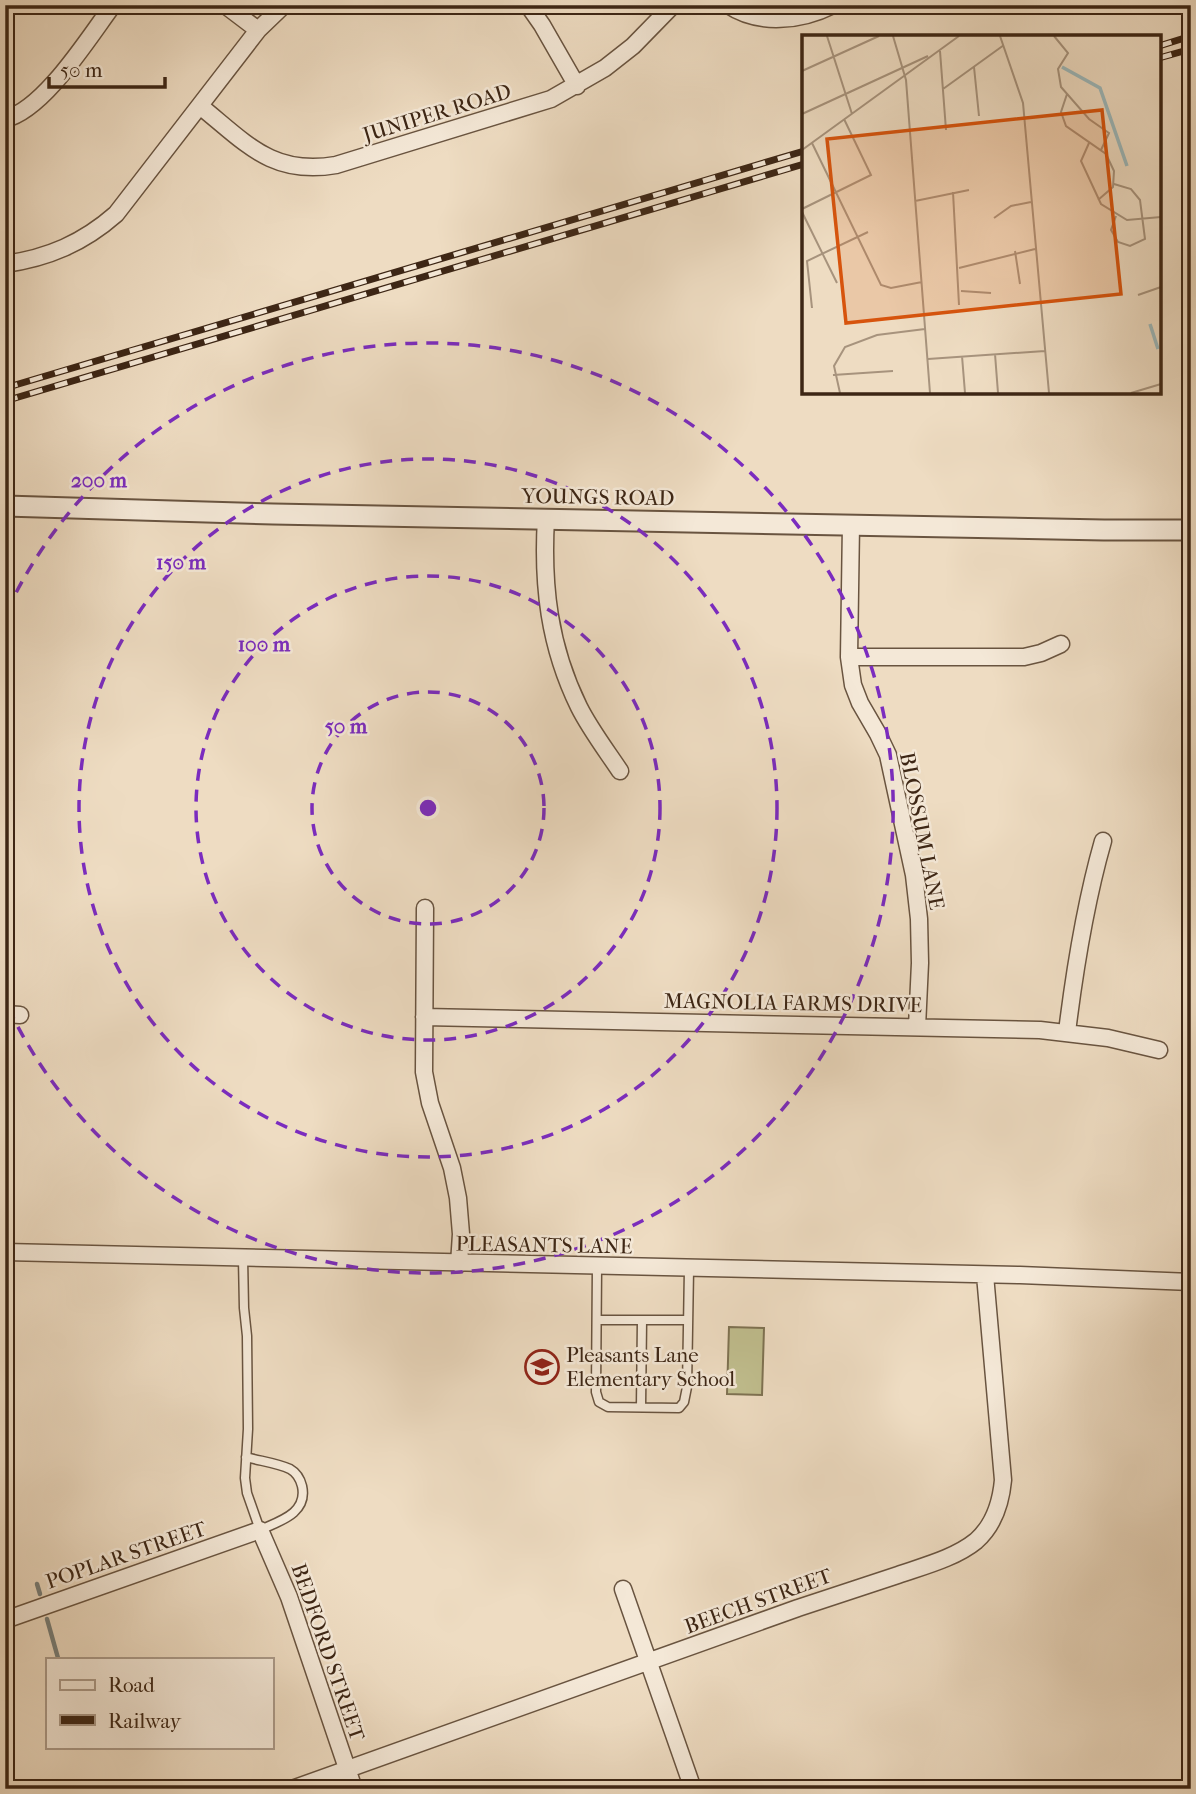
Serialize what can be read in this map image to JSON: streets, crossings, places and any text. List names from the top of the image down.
{
  "streets": {
    "street": [
      "JUNIPER ROAD",
      "YOUNGS ROAD",
      "BLOSSUM LANE",
      "MAGNOLIA FARMS DRIVE",
      "PLEASANTS LANE",
      "POPLAR STREET",
      "BEECH STREET",
      "BEDFORD STREET"
    ]
  },
  "crossings": [
    ["YOUNGS ROAD", "BLOSSUM LANE"],
    ["BLOSSUM LANE", "MAGNOLIA FARMS DRIVE"],
    ["PLEASANTS LANE", "BEECH STREET"],
    ["POPLAR STREET", "BEDFORD STREET"],
    ["BEECH STREET", "BEDFORD STREET"]
  ],
  "places": {
    "school or university": ["Pleasants Lane Elementary School"]
  },
  "legend": ["Road", "Railway"],
  "scale_bar": "50 m",
  "rings": [
    "200 m",
    "150 m",
    "100 m",
    "50 m"
  ]
}
